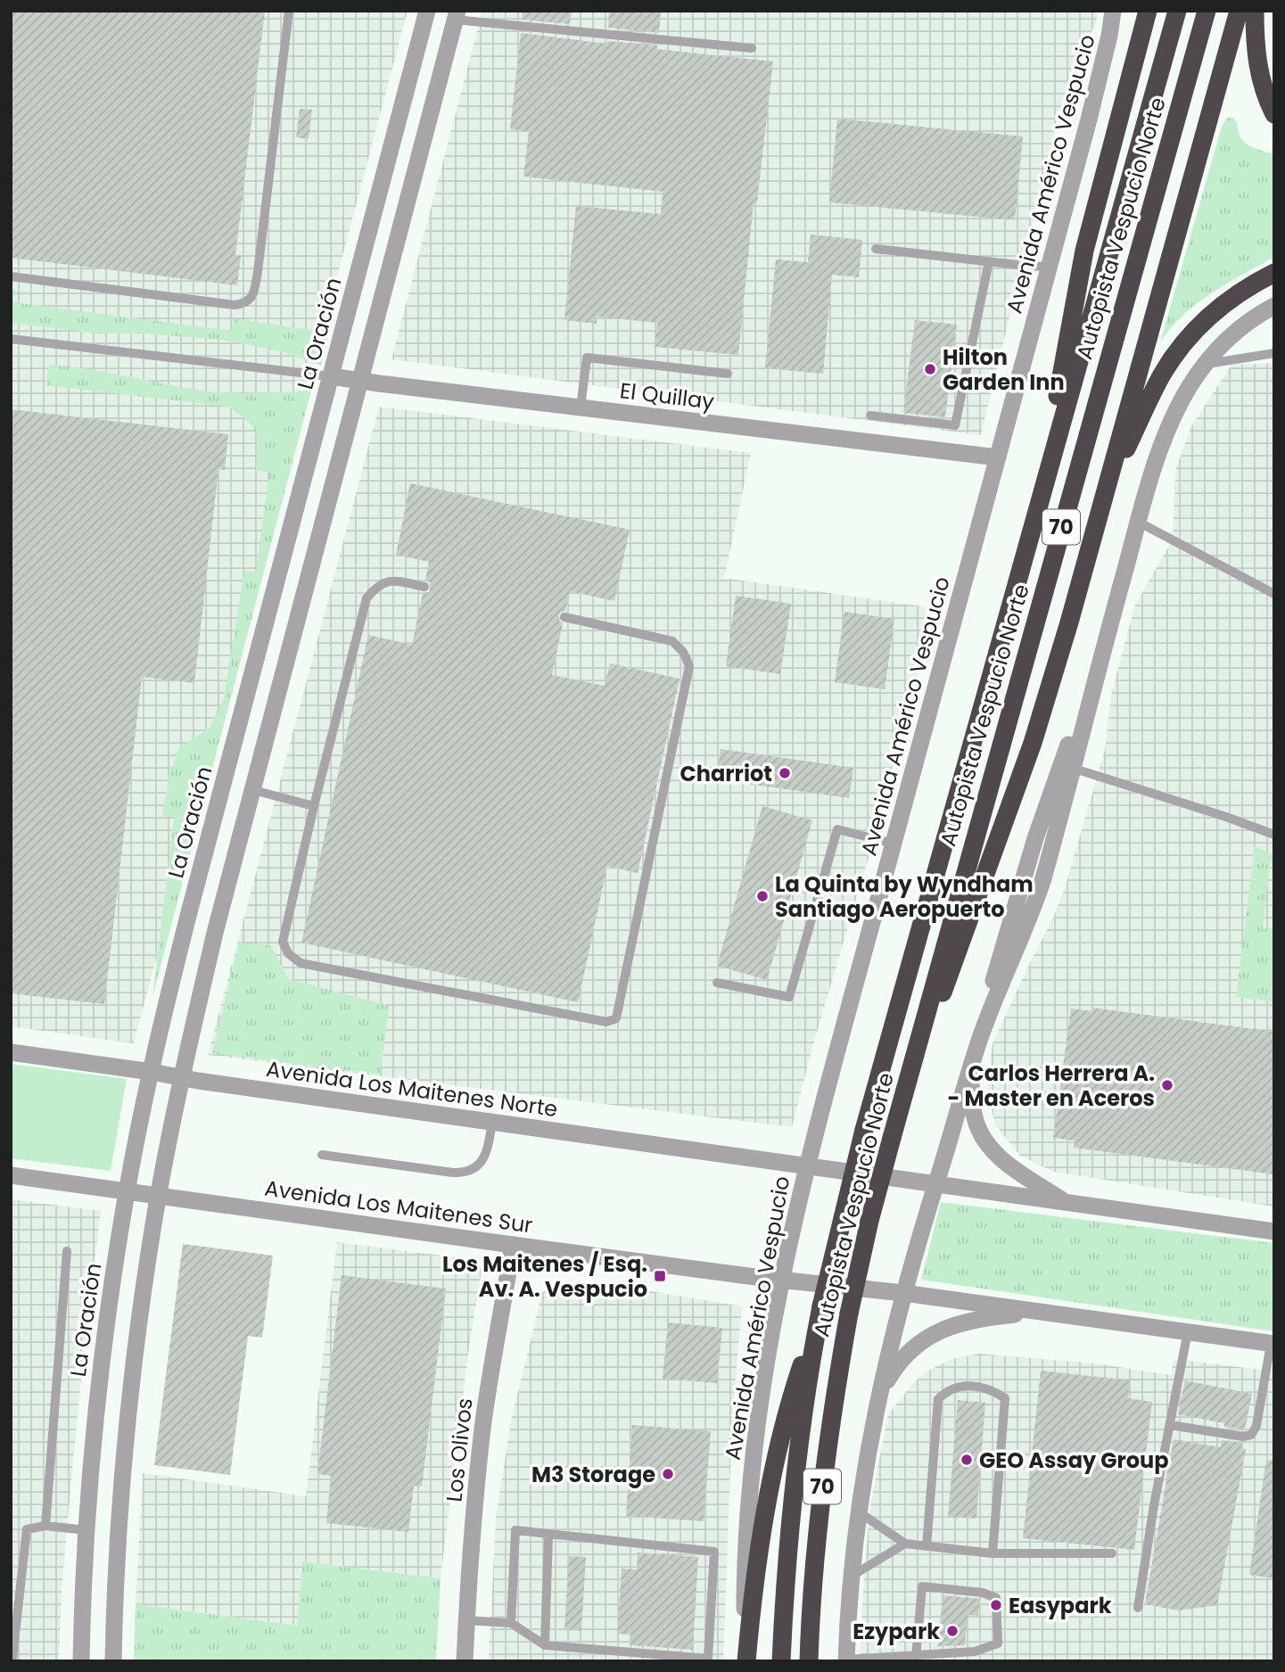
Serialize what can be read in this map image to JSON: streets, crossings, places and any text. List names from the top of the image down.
{
  "streets": {
    "highway": ["Autopista Vespucio Norte", "70"],
    "street": [
      "Avenida Américo Vespucio",
      "La Oración",
      "El Quillay",
      "Avenida Los Maitenes Norte",
      "Avenida Los Maitenes Sur",
      "Los Olivos"
    ]
  },
  "crossings": [
    ["Avenida Américo Vespucio", "El Quillay"],
    ["Avenida Américo Vespucio", "Avenida Los Maitenes Norte"],
    ["Avenida Américo Vespucio", "Avenida Los Maitenes Sur"],
    ["La Oración", "El Quillay"],
    ["La Oración", "Avenida Los Maitenes Norte"],
    ["La Oración", "Avenida Los Maitenes Sur"],
    ["Avenida Los Maitenes Sur", "Los Olivos"]
  ],
  "places": {
    "other": [
      "Hilton Garden Inn",
      "Charriot",
      "La Quinta by Wyndham Santiago Aeropuerto",
      "Carlos Herrera A. - Master en Aceros",
      "GEO Assay Group",
      "M3 Storage",
      "Easypark",
      "Ezypark"
    ],
    "transit": ["Los Maitenes / Esq. Av. A. Vespucio"]
  }
}
